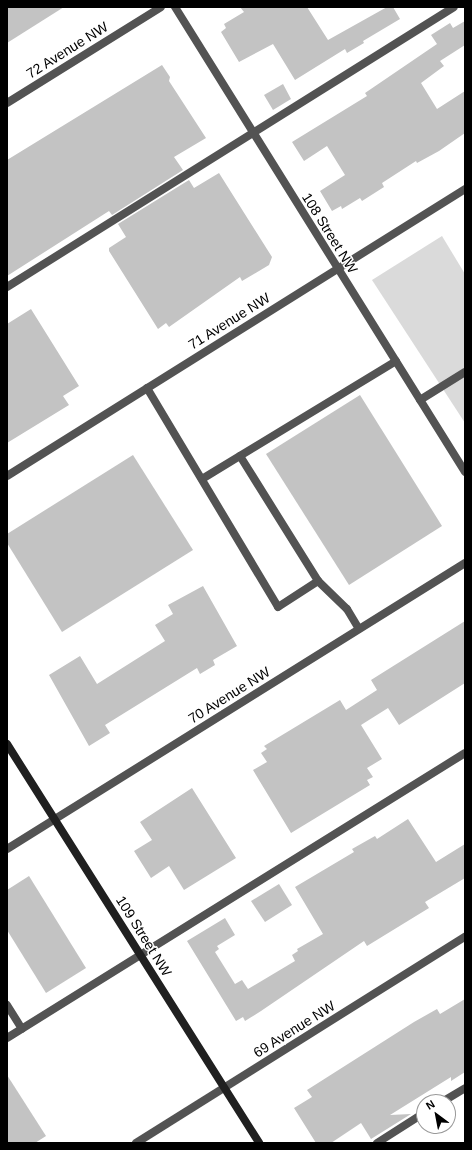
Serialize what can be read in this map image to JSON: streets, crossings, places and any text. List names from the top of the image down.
{
  "streets": {
    "main road": ["109 Street NW"],
    "street": [
      "72 Avenue NW",
      "108 Street NW",
      "71 Avenue NW",
      "70 Avenue NW",
      "69 Avenue NW"
    ]
  },
  "crossings": [
    ["108 Street NW", "71 Avenue NW"],
    ["70 Avenue NW", "109 Street NW"],
    ["109 Street NW", "69 Avenue NW"]
  ],
  "north": "top left"
}
